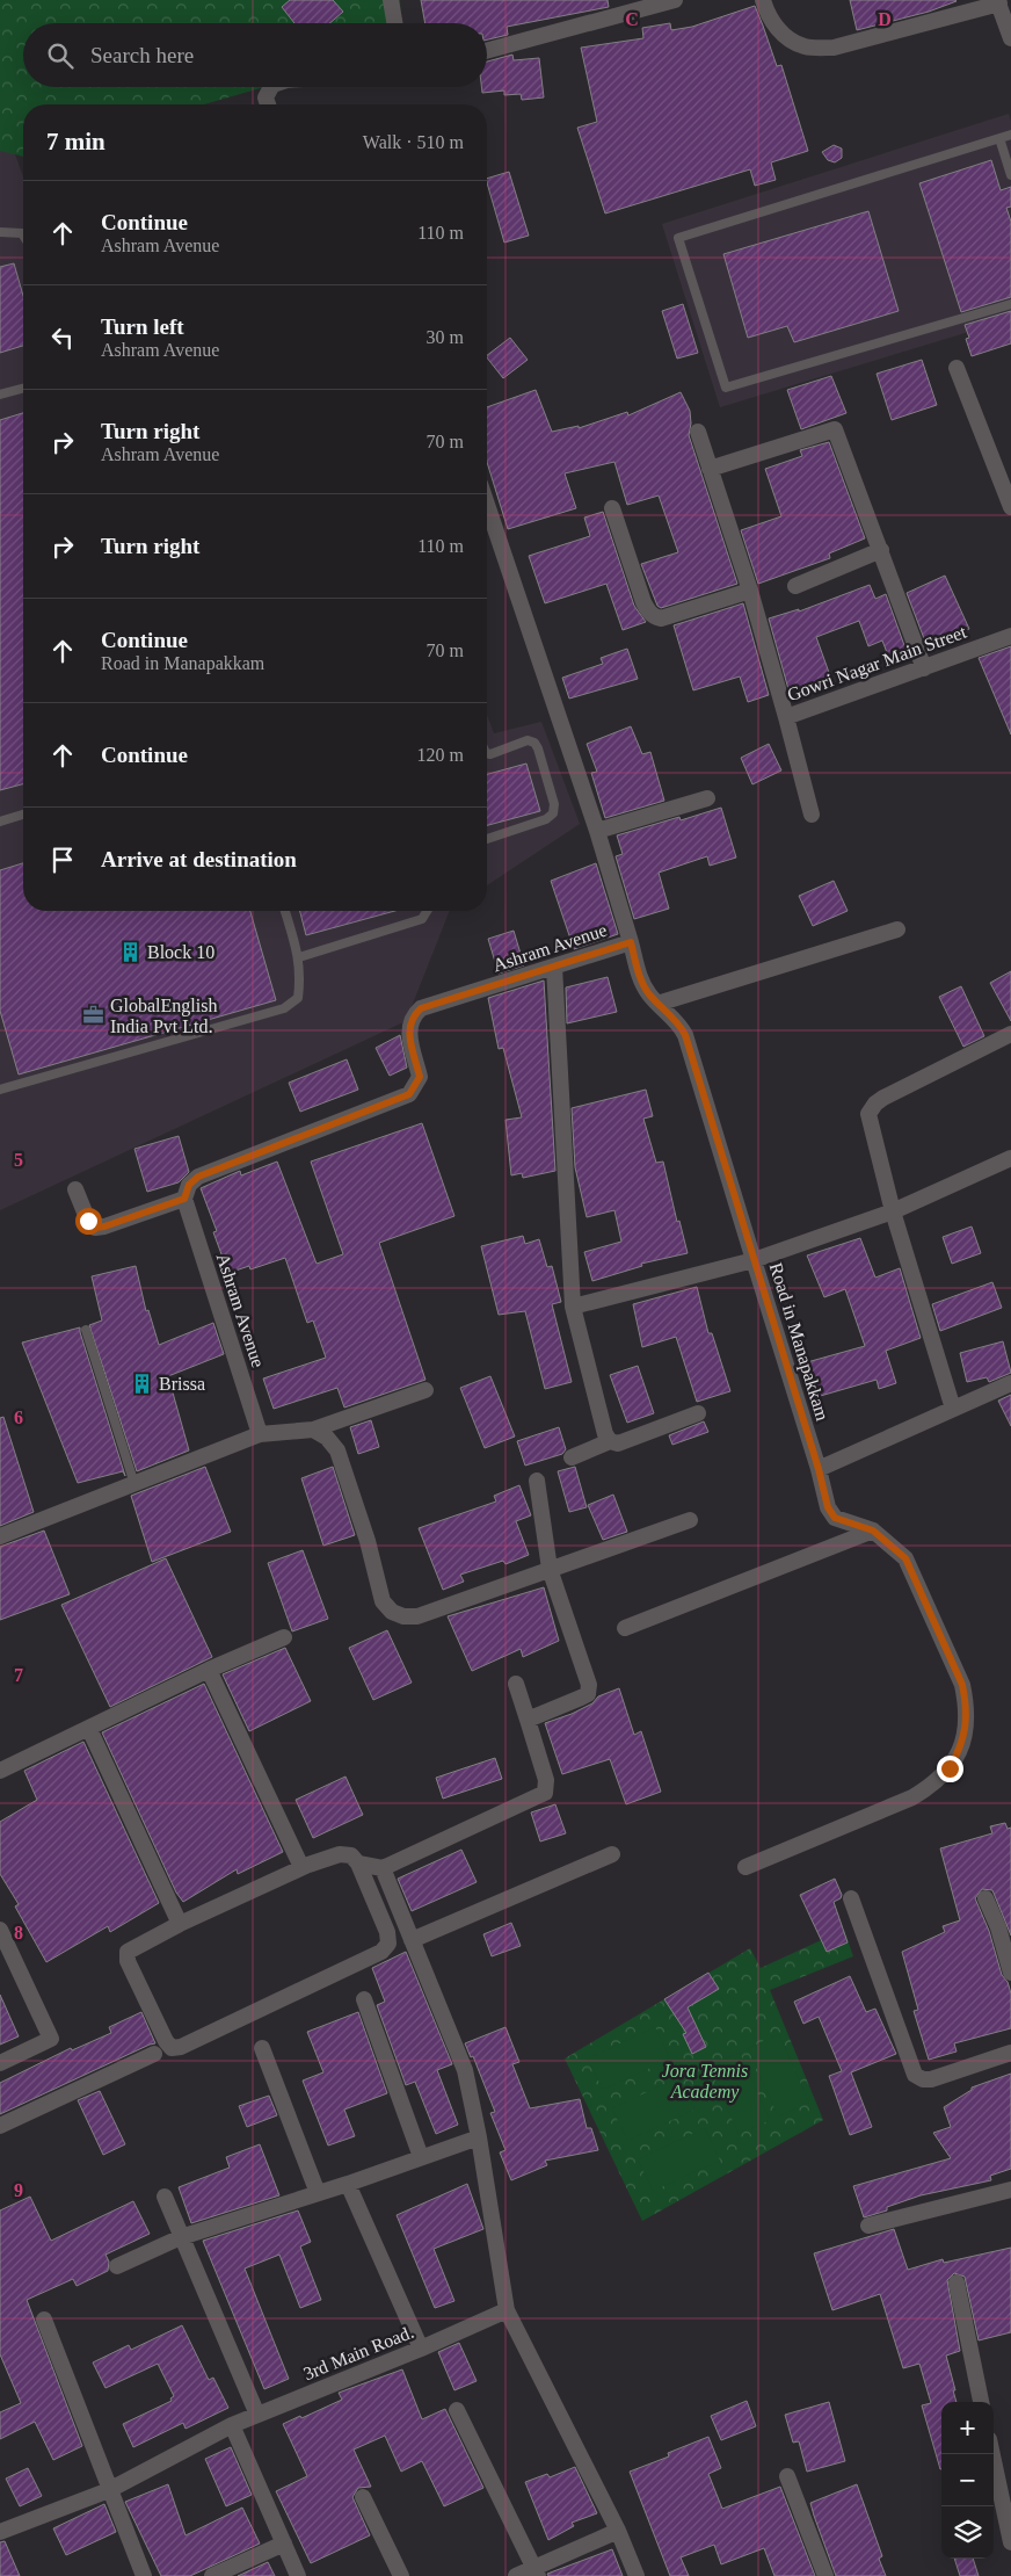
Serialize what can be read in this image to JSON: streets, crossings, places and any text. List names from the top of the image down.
{
  "streets": {
    "street": [
      "Gowri Nagar Main Street",
      "Ashram Avenue",
      "Road in Manapakkam",
      "3rd Main Road."
    ]
  },
  "parks": ["Jora Tennis Academy"],
  "places": {
    "building": ["Block 10", "Brissa"],
    "office": ["GlobalEnglish India Pvt Ltd."]
  },
  "page": {
    "search": "Search here",
    "heading": ["7 min", "Walk · 510 m"],
    "list": [
      ["Continue", "Ashram Avenue", "110 m"],
      ["Turn left", "Ashram Avenue", "30 m"],
      ["Turn right", "Ashram Avenue", "70 m"],
      ["Turn right", "110 m"],
      ["Continue", "Road in Manapakkam", "70 m"],
      ["Continue", "120 m"],
      "Arrive at destination"
    ],
    "map_buttons": ["+", "−"]
  },
  "grid": {
    "columns": ["C", "D"],
    "rows": [
      "5",
      "6",
      "7",
      "8",
      "9"
    ]
  }
}
